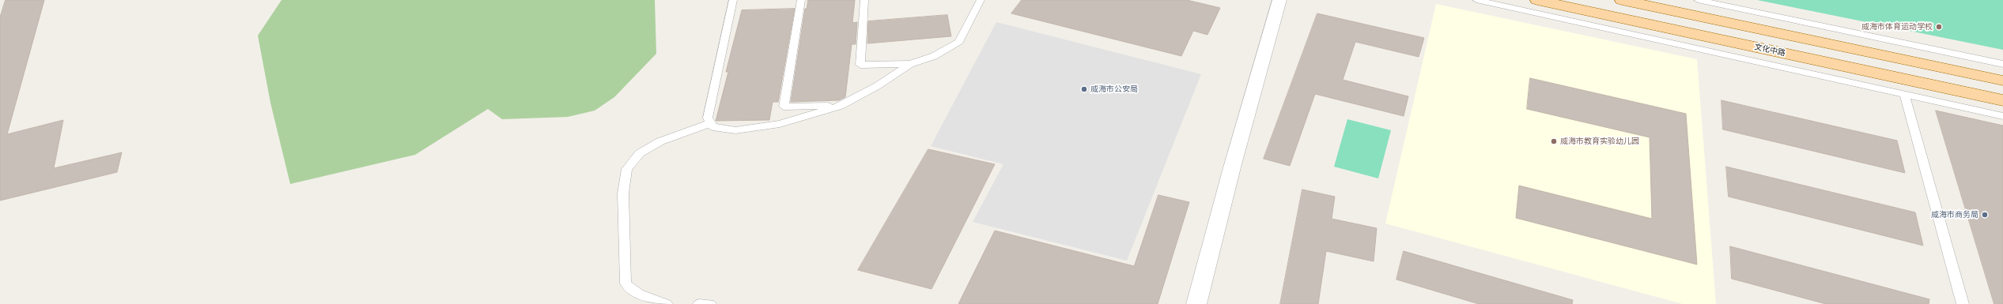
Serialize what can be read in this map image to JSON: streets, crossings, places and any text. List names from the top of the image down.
{
  "streets": {
    "main road": ["文化中路"]
  },
  "places": [
    "威海市体育运动学校",
    "威海市公安局",
    "威海市教育实验幼儿园",
    "威海市商务局"
  ]
}
